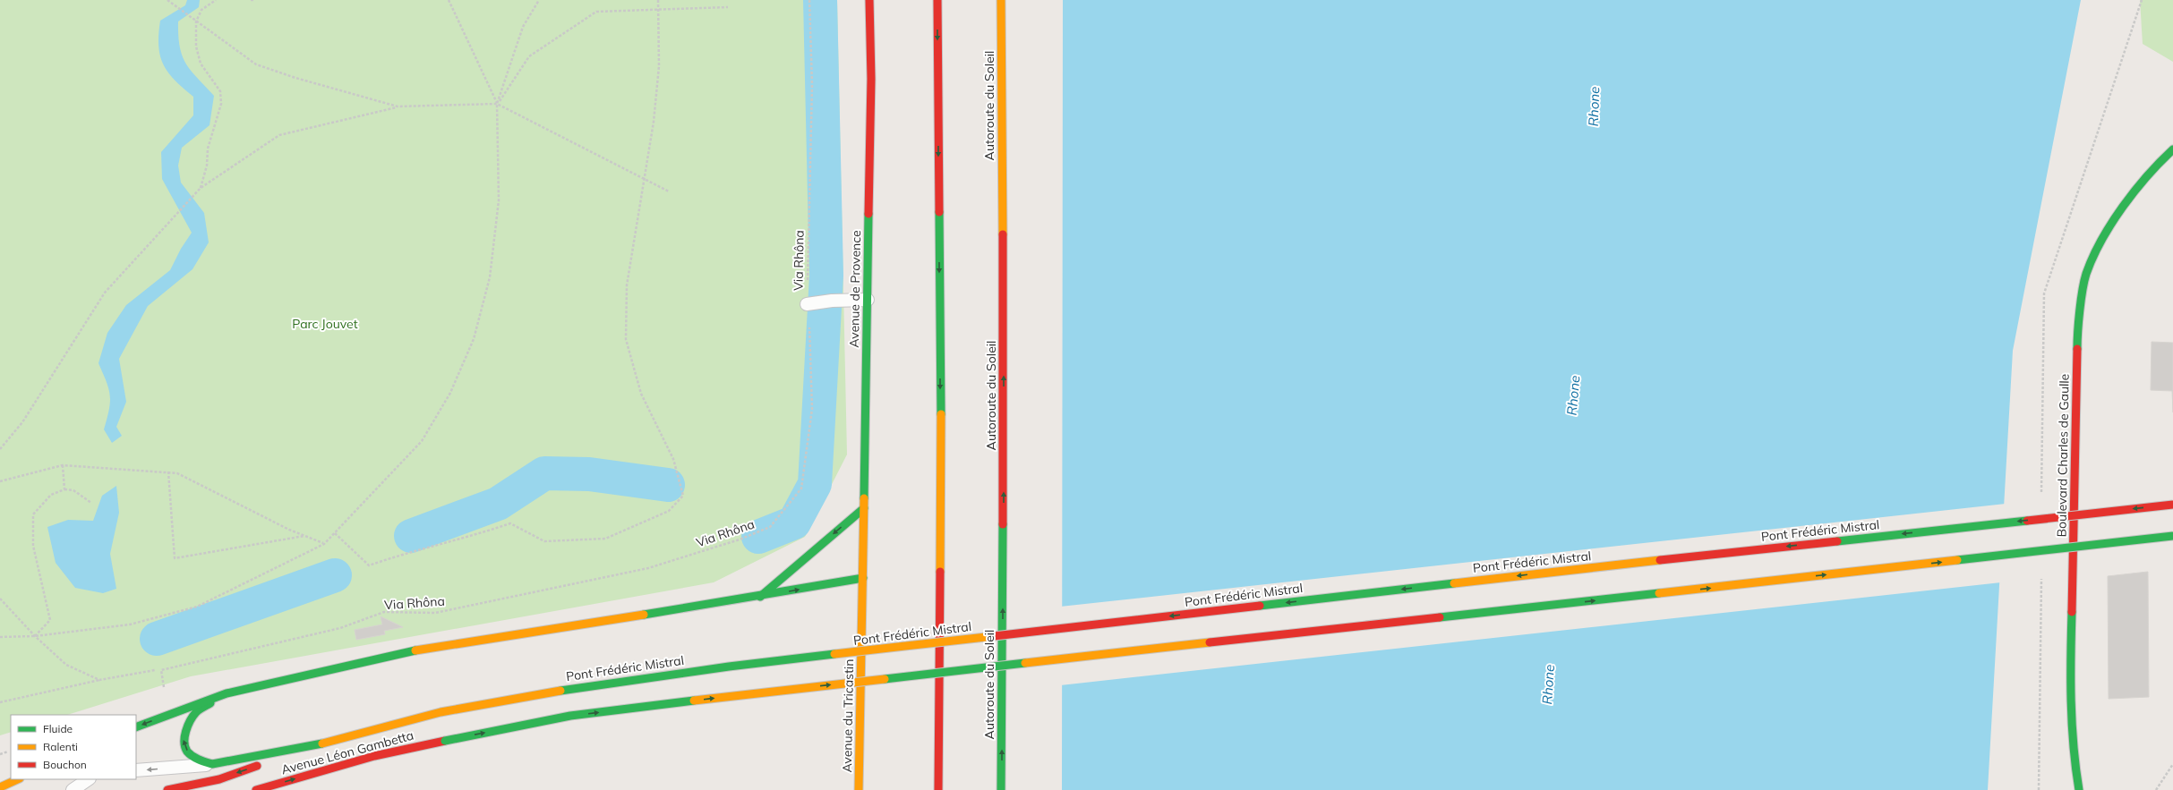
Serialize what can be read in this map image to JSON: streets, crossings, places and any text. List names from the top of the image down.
{
  "streets": {
    "main road": [
      "Autoroute du Soleil",
      "Avenue de Provence",
      "Boulevard Charles de Gaulle",
      "Pont Frédéric Mistral",
      "Avenue du Tricastin",
      "Avenue Léon Gambetta"
    ],
    "path": ["Via Rhôna"]
  },
  "crossings": [
    ["Avenue de Provence", "Avenue du Tricastin"],
    ["Pont Frédéric Mistral", "Avenue Léon Gambetta"]
  ],
  "water": ["Rhone"],
  "parks": ["Parc Jouvet"],
  "legend": ["Fluide", "Ralenti", "Bouchon"]
}
